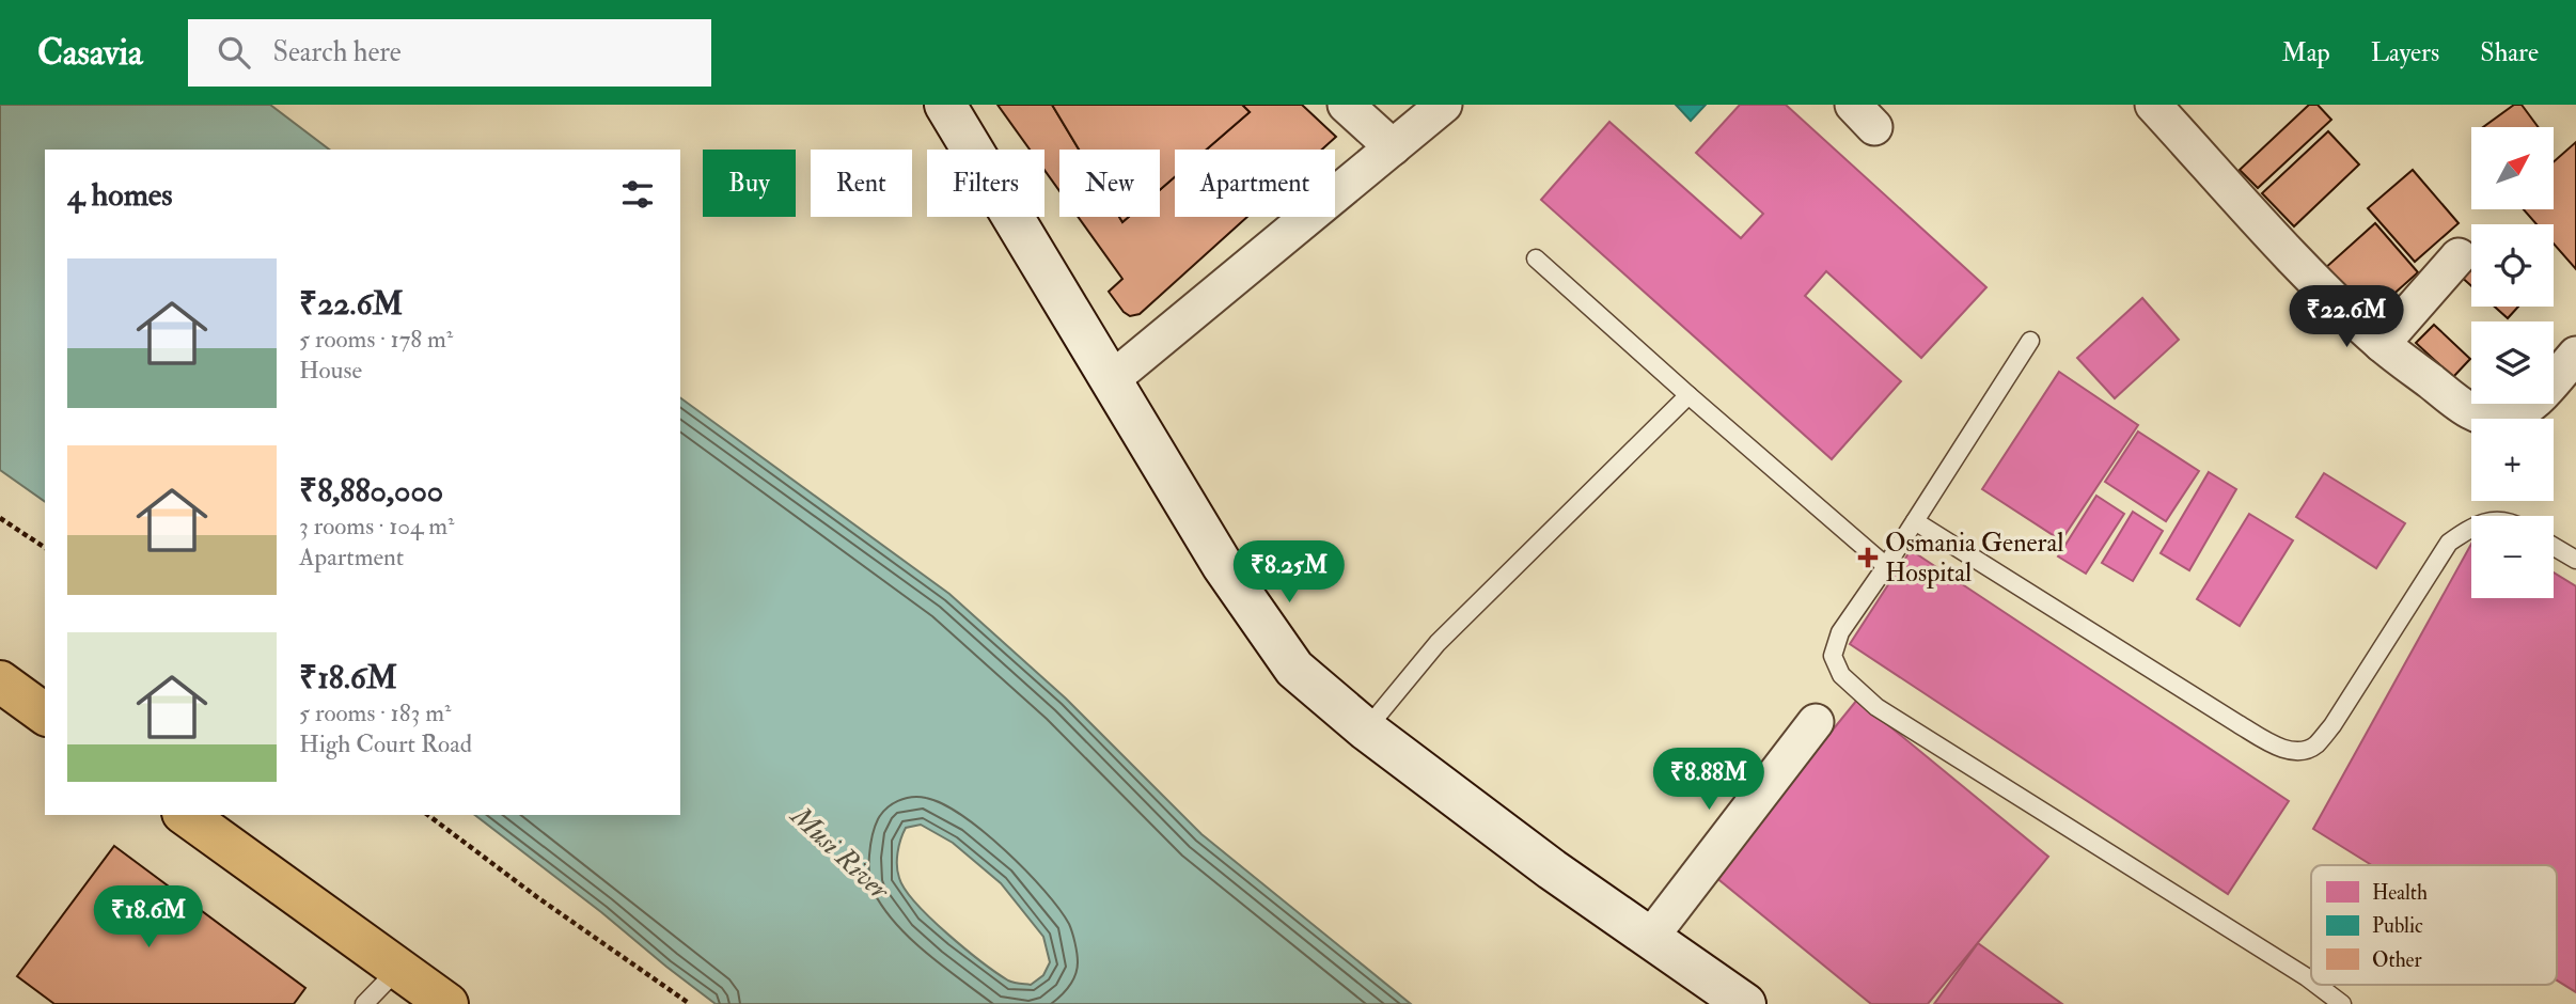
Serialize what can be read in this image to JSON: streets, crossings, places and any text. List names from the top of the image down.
{
  "water": ["Musi River"],
  "places": {
    "health": ["Osmania General Hospital"]
  },
  "legend": ["Health", "Public", "Other"],
  "north": "top right",
  "page": {
    "header": "Casavia",
    "search": "Search here",
    "nav": ["Map", "Layers", "Share"],
    "map_buttons": ["+", "−"],
    "chip": [
      "Buy",
      "Rent",
      "Filters",
      "New",
      "Apartment"
    ],
    "heading": "4 homes",
    "list": [
      {
        "name": "₹22.6M",
        "note": "5 rooms · 178 m² · House"
      },
      {
        "name": "₹8,880,000",
        "note": "3 rooms · 104 m² · Apartment"
      },
      {
        "name": "₹18.6M",
        "note": "5 rooms · 183 m² · High Court Road"
      }
    ],
    "price": [
      "₹22.6M",
      "₹8.25M",
      "₹8.88M",
      "₹18.6M"
    ]
  }
}
